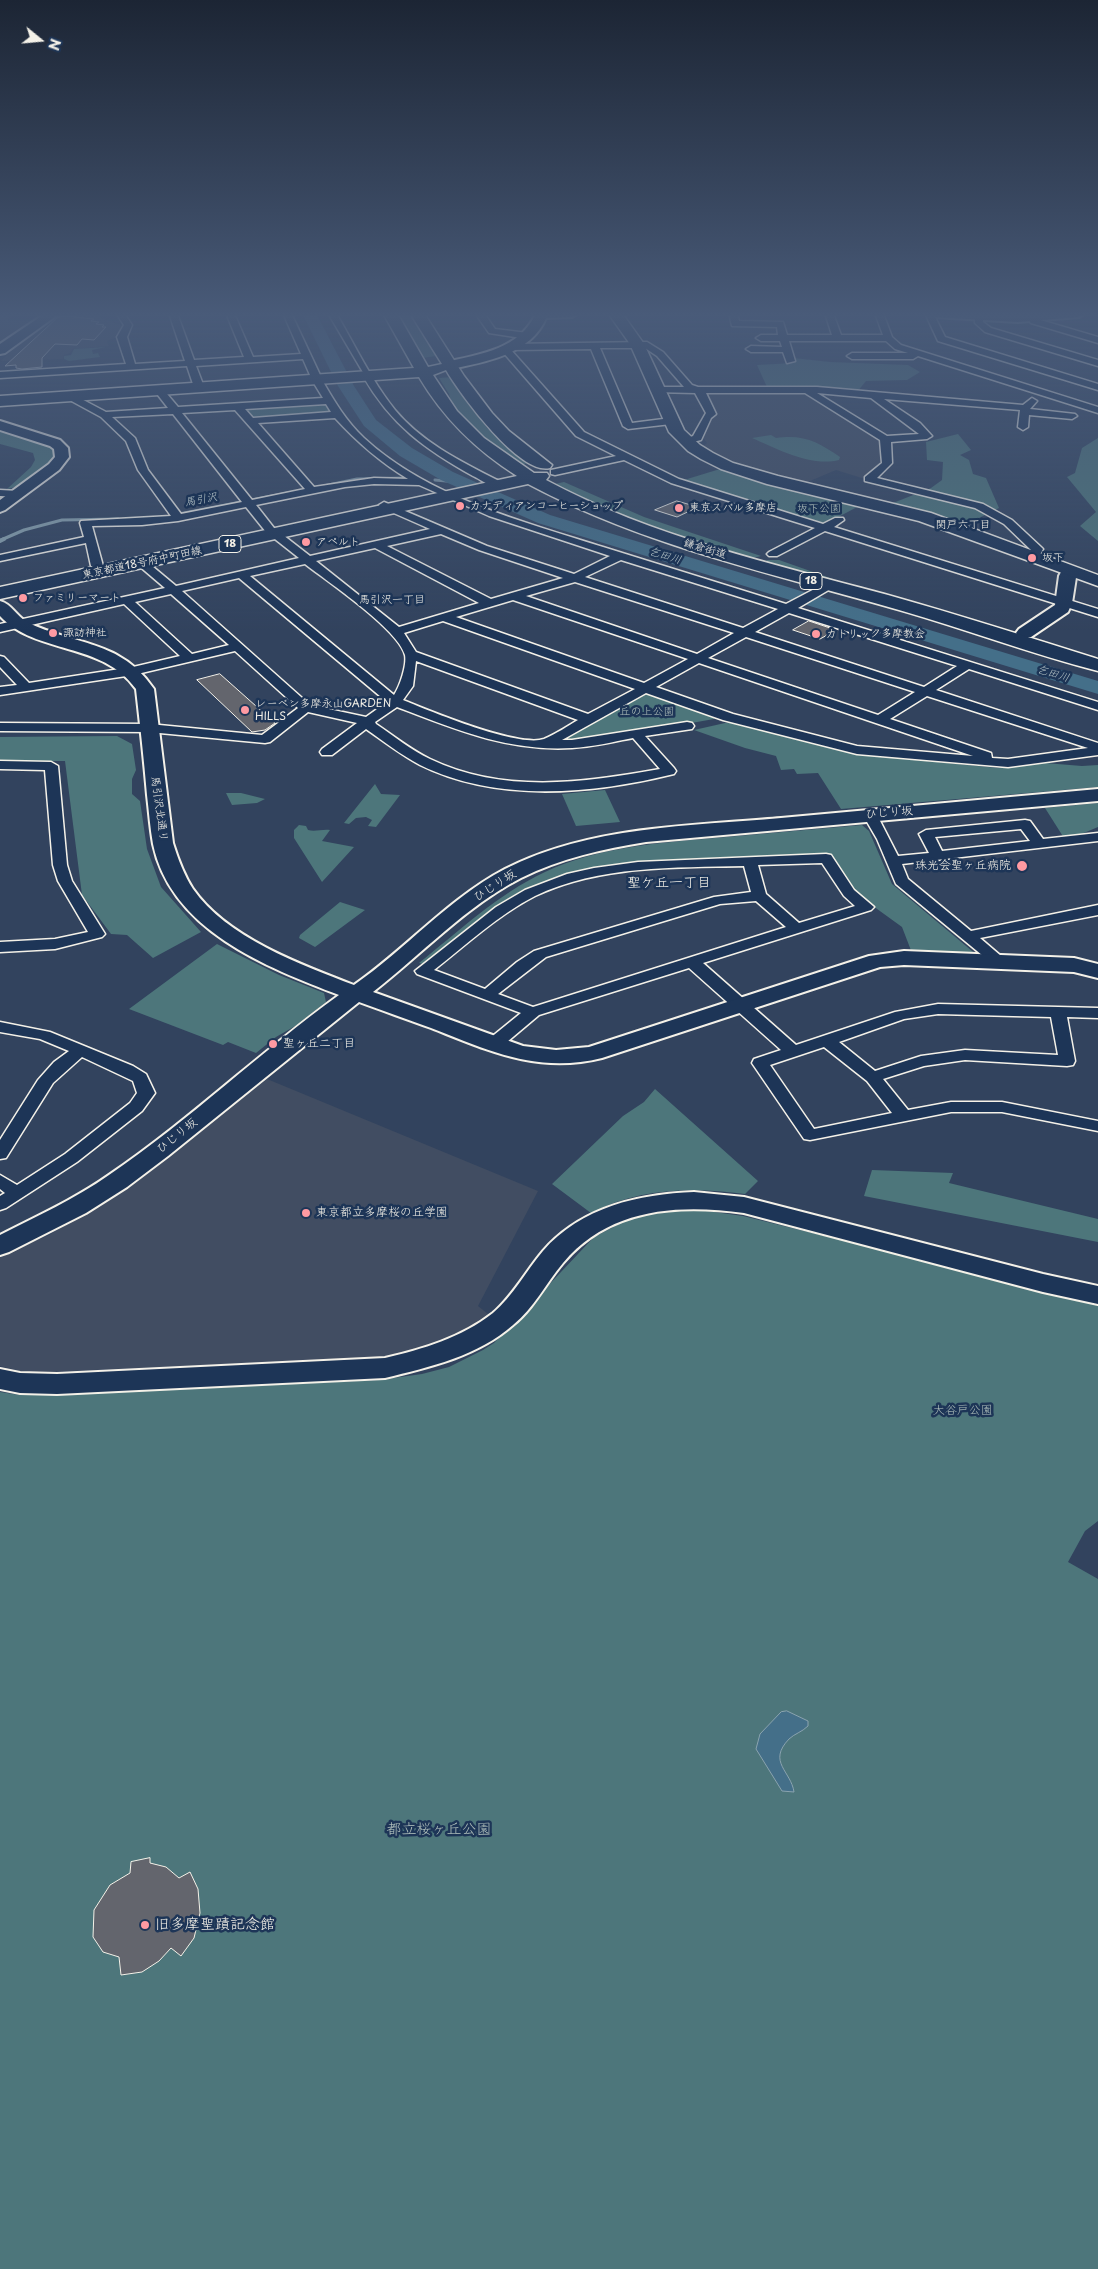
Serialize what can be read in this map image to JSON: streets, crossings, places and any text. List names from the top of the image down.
{
  "streets": {
    "main road": ["18", "鎌倉街道", "東京都道18号府中町田線"],
    "street": ["馬引沢北通り", "ひじり坂"]
  },
  "crossings": [
    ["18", "鎌倉街道"],
    ["18", "東京都道18号府中町田線"],
    ["馬引沢北通り", "ひじり坂"]
  ],
  "districts": ["関戸六丁目", "馬引沢一丁目", "聖ケ丘一丁目"],
  "water": ["馬引沢", "乞田川"],
  "parks": [
    "坂下公園",
    "丘の上公園",
    "大谷戸公園",
    "都立桜ヶ丘公園"
  ],
  "places": [
    "カナディアンコーヒーショップ",
    "東京スバル多摩店",
    "アペルト",
    "坂下",
    "ファミリーマート",
    "諏訪神社",
    "カトリック多摩教会",
    "レーベン多摩永山GARDEN HILLS",
    "珠光会聖ヶ丘病院",
    "聖ヶ丘二丁目",
    "東京都立多摩桜の丘学園",
    "旧多摩聖蹟記念館"
  ],
  "north": "right"
}
